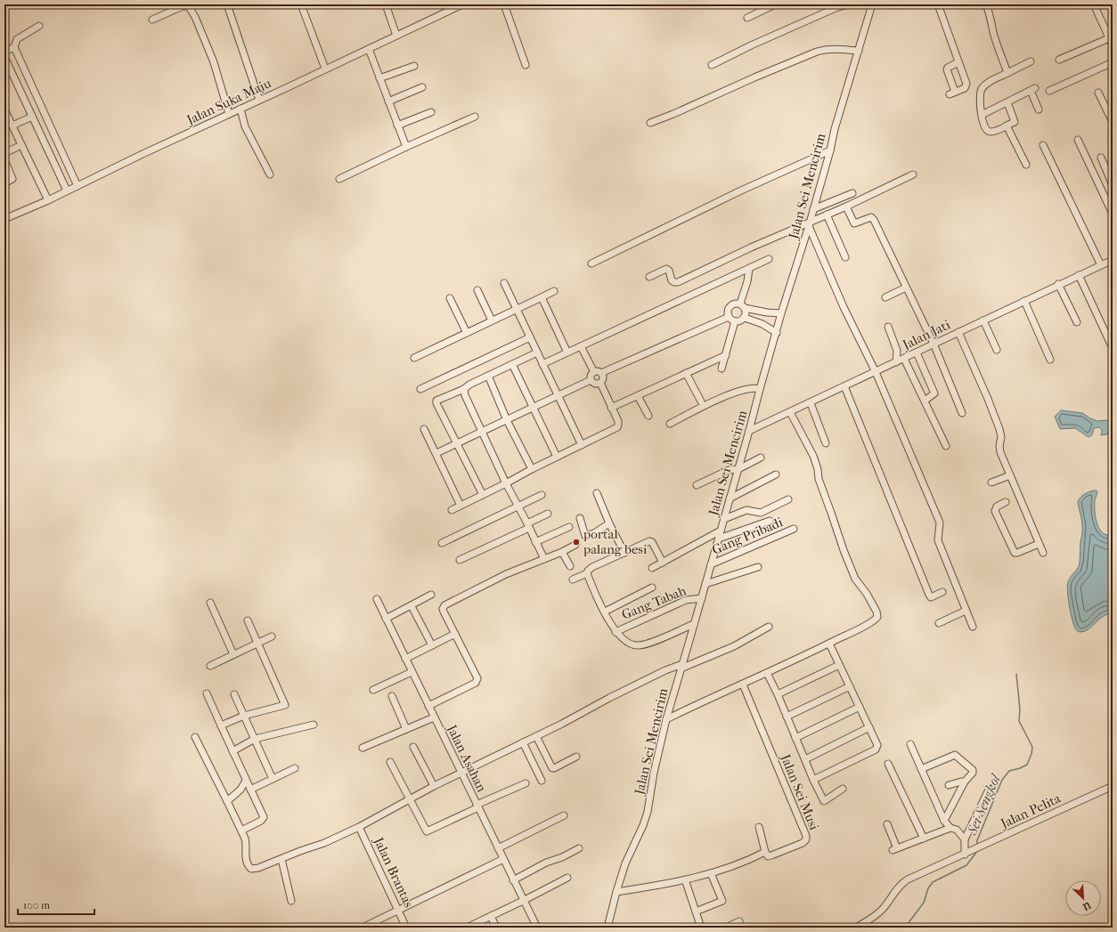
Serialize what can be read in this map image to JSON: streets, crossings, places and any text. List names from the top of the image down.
{
  "streets": {
    "street": [
      "Jalan Suka Maju",
      "Jalan Sei Mencirim",
      "Jalan Jati",
      "Gang Pribadi",
      "Gang Tabah",
      "Jalan Asahan",
      "Jalan Sei Musi",
      "Jalan Pelita",
      "Jalan Brantas"
    ]
  },
  "crossings": [
    ["Jalan Sei Mencirim", "Jalan Jati"],
    ["Jalan Sei Mencirim", "Gang Pribadi"],
    ["Jalan Sei Mencirim", "Gang Tabah"],
    ["Jalan Sei Mencirim", "Jalan Sei Musi"]
  ],
  "water": ["Sei Sengkol"],
  "places": ["portal palang besi"],
  "scale_bar": "100 m",
  "north": "bottom right"
}
